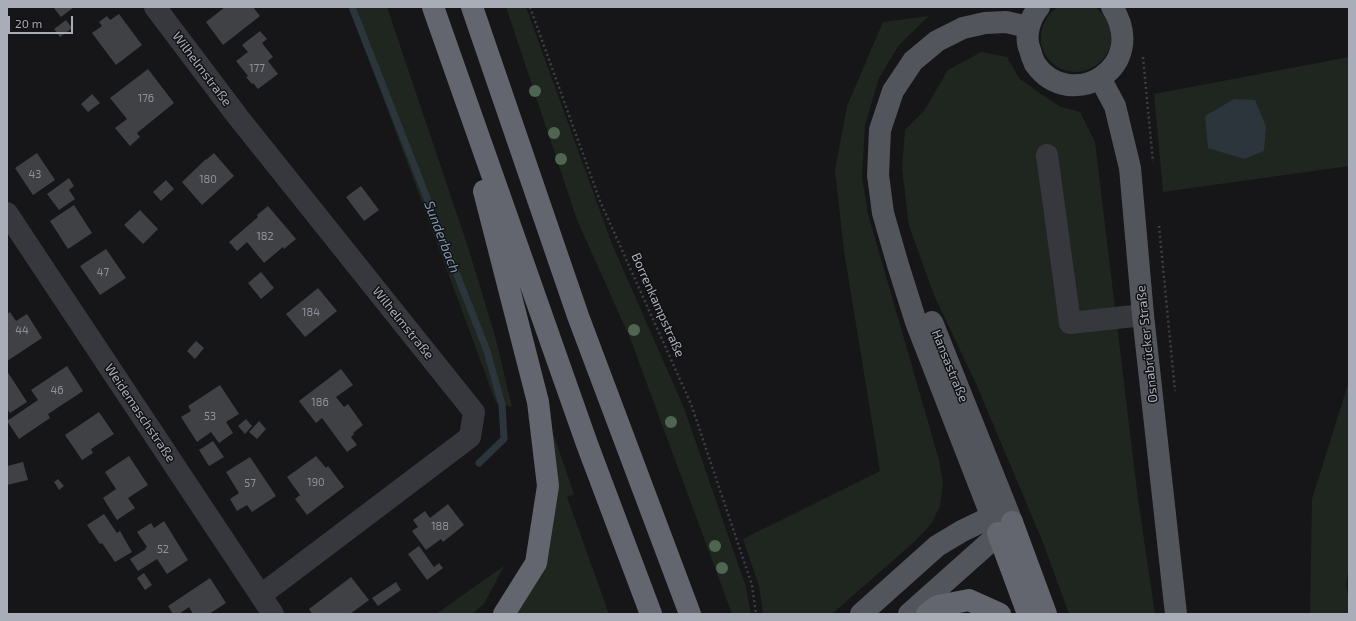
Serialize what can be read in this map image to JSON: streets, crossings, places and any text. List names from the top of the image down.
{
  "streets": {
    "main road": ["Osnabrücker Straße", "Hansastraße"],
    "street": ["Wilhelmstraße", "Weidemaschstraße"],
    "path": ["Borrenkampstraße"]
  },
  "crossings": [
    ["Wilhelmstraße", "Weidemaschstraße"]
  ],
  "water": ["Sunderbach"],
  "house_numbers": [
    "177",
    "176",
    "43",
    "180",
    "182",
    "47",
    "184",
    "44",
    "46",
    "186",
    "53",
    "190",
    "57",
    "188",
    "52"
  ],
  "scale_bar": "20 m"
}
